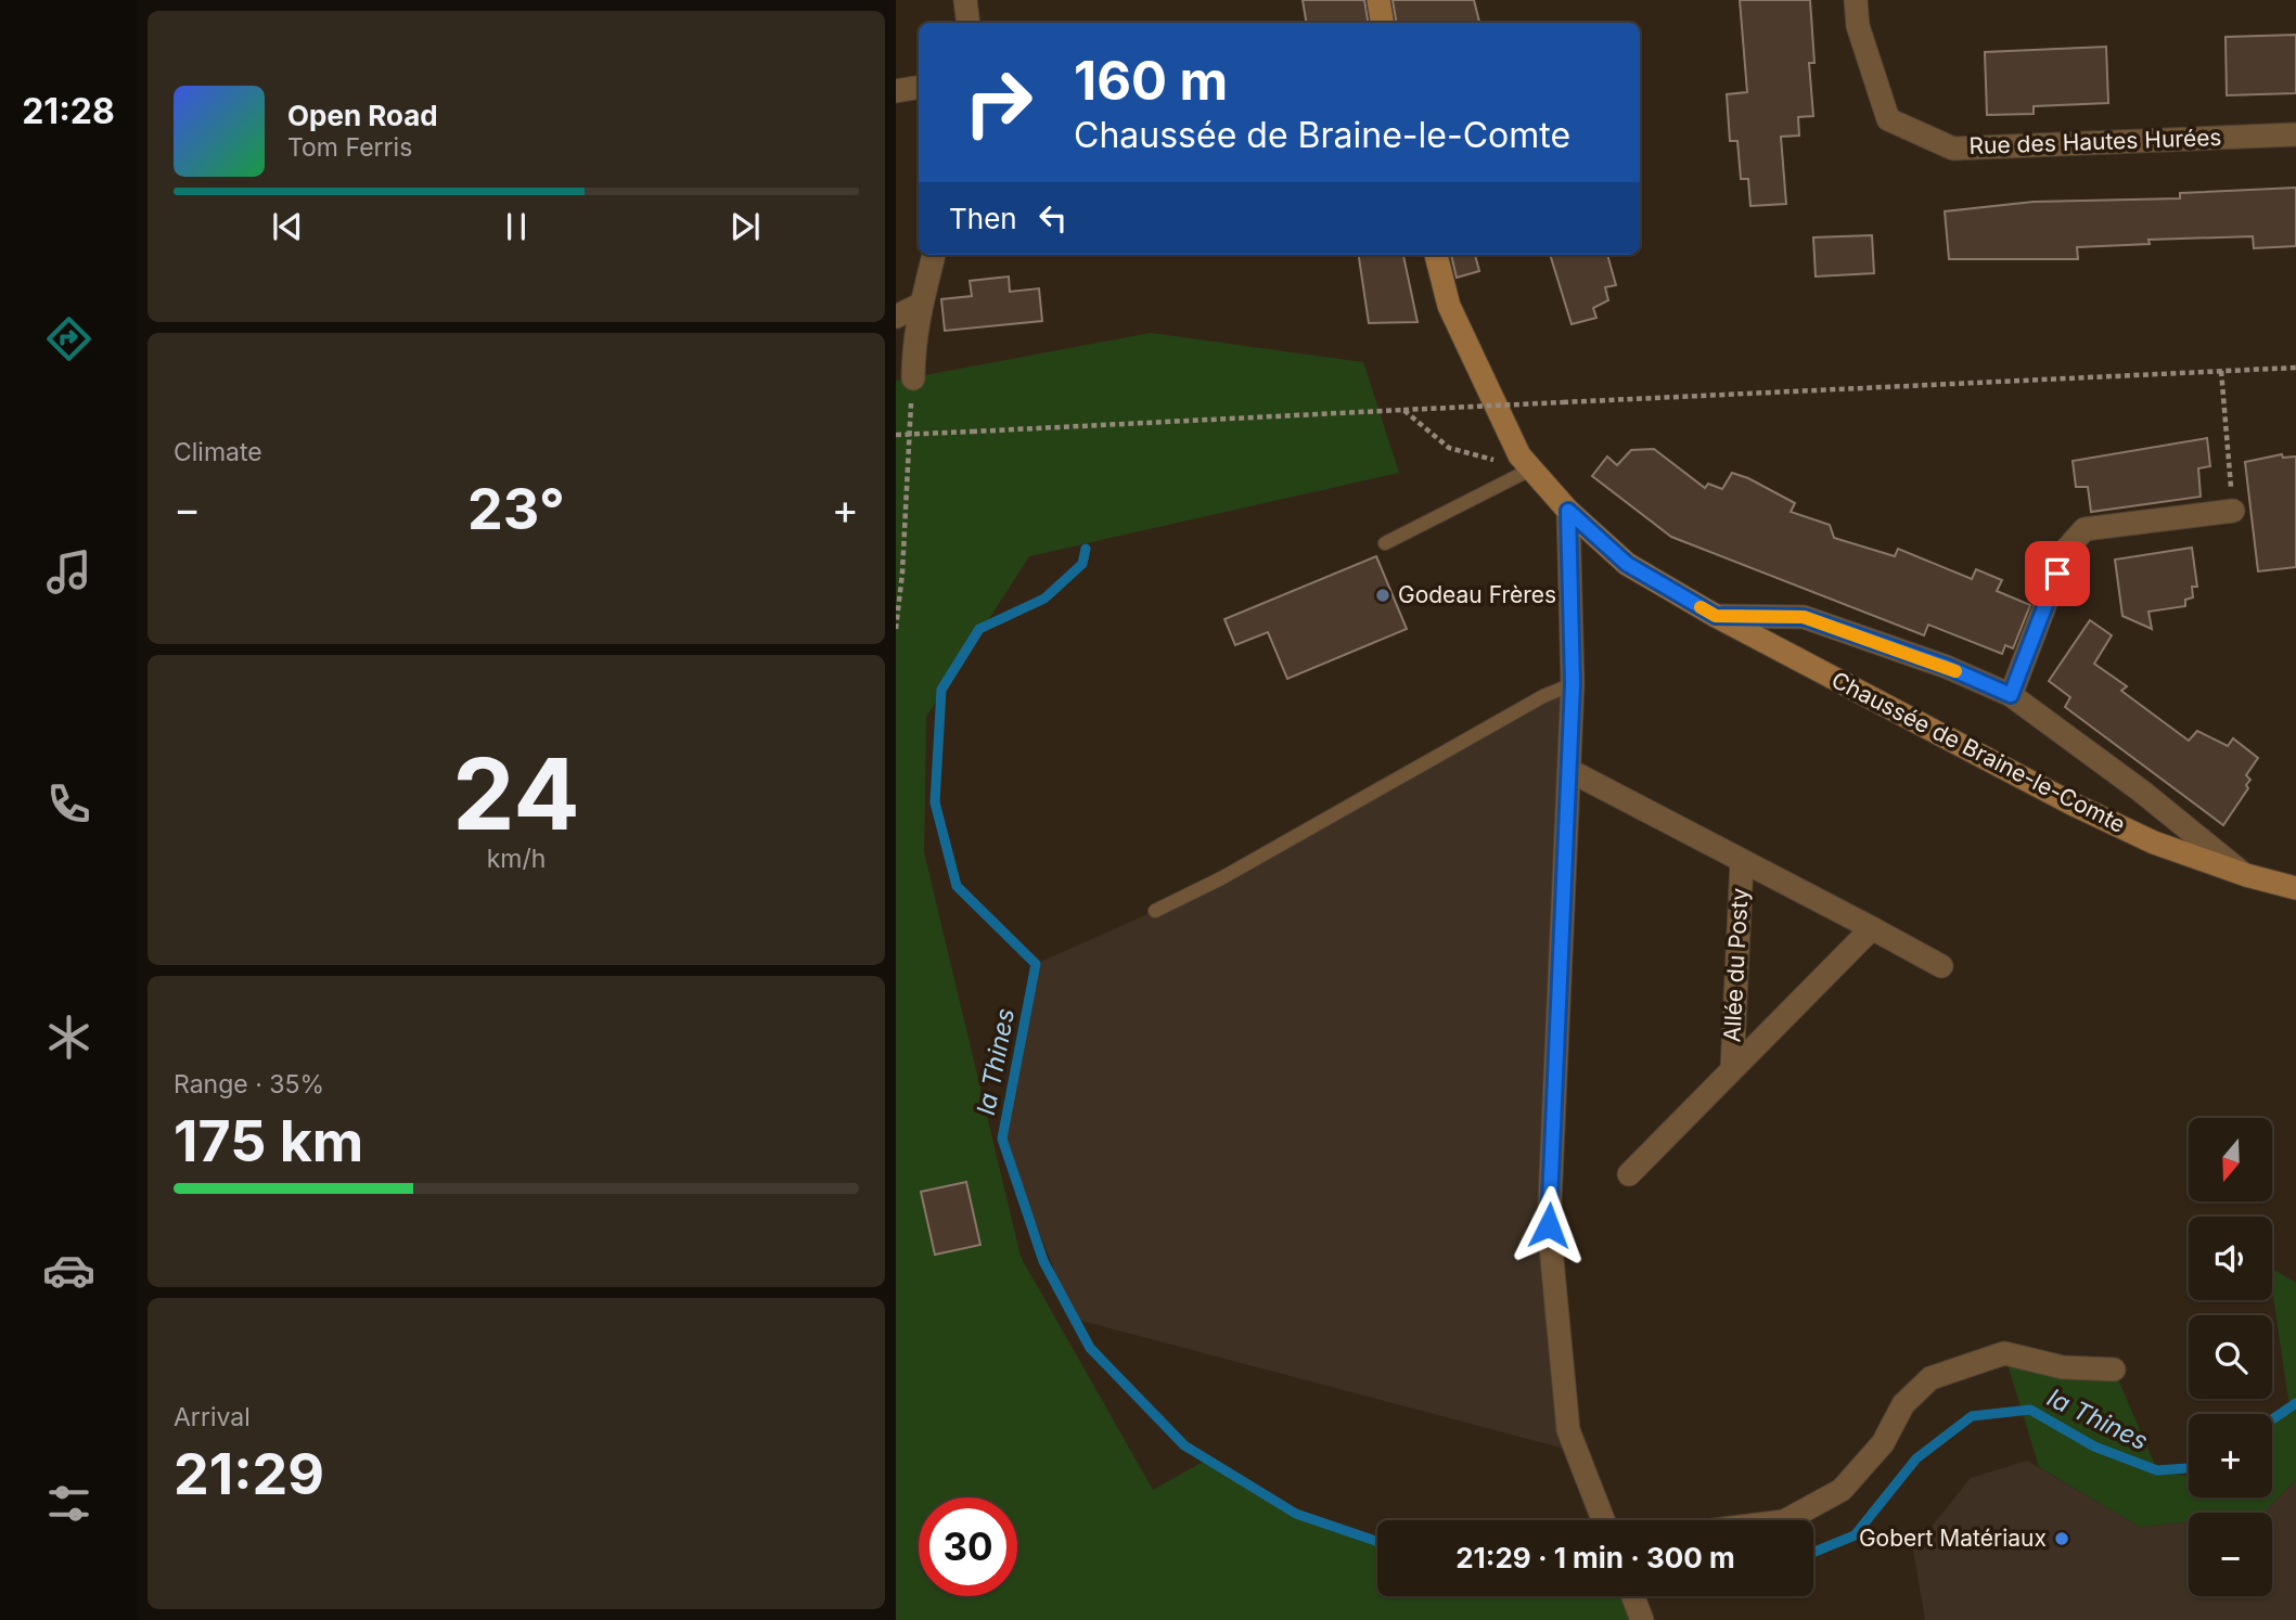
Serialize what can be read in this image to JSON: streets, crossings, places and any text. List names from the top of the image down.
{
  "streets": {
    "street": ["Rue des Hautes Hurées", "Chaussée de Braine-le-Comte", "Allée du Posty"]
  },
  "water": ["la Thines"],
  "places": ["Godeau Frères", "Gobert Matériaux"],
  "north": "bottom",
  "page": {
    "tabs": "21:28",
    "turn": ["160 m", "Chaussée de Braine-le-Comte"],
    "song": ["Open Road", "Tom Ferris"],
    "then": "Then",
    "tile": [
      "Climate",
      ["24", "km/h"],
      ["Range · 35%", "175 km"],
      ["Arrival", "21:29"]
    ],
    "heat": ["−", "23°", "+"],
    "map_buttons": ["+", "−"],
    "limit": "30",
    "trip": "21:29 · 1 min · 300 m"
  }
}
